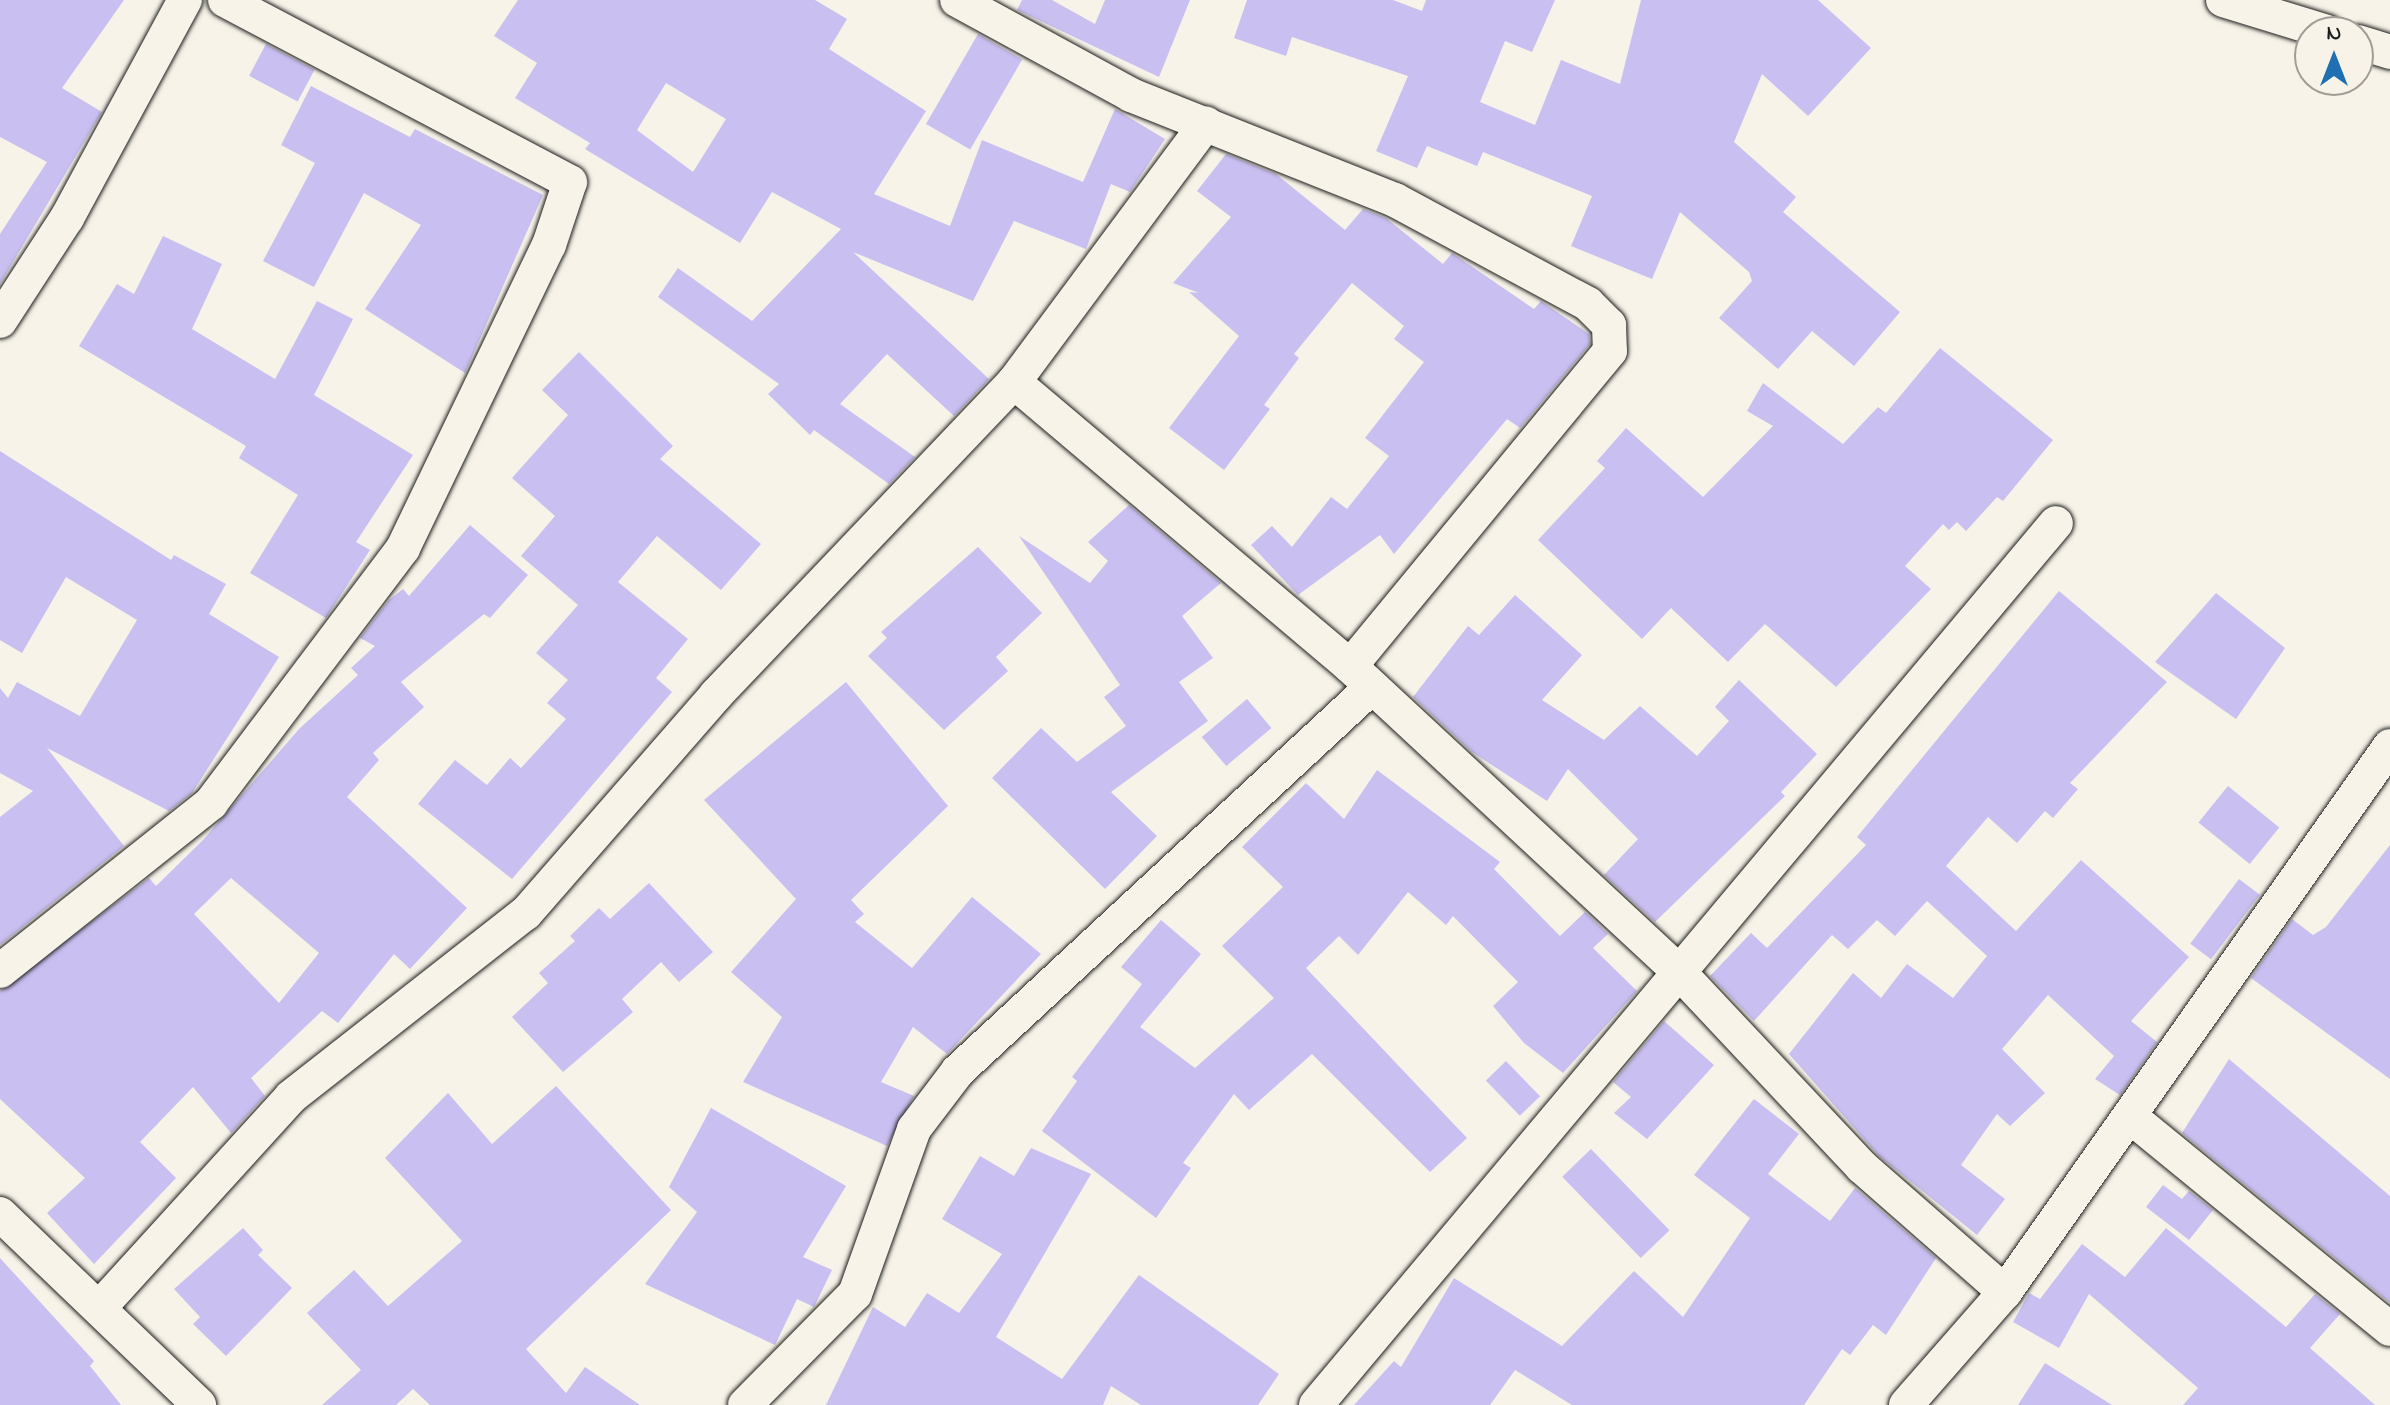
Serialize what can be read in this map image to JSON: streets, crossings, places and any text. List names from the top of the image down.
{
  "north": "top"
}
